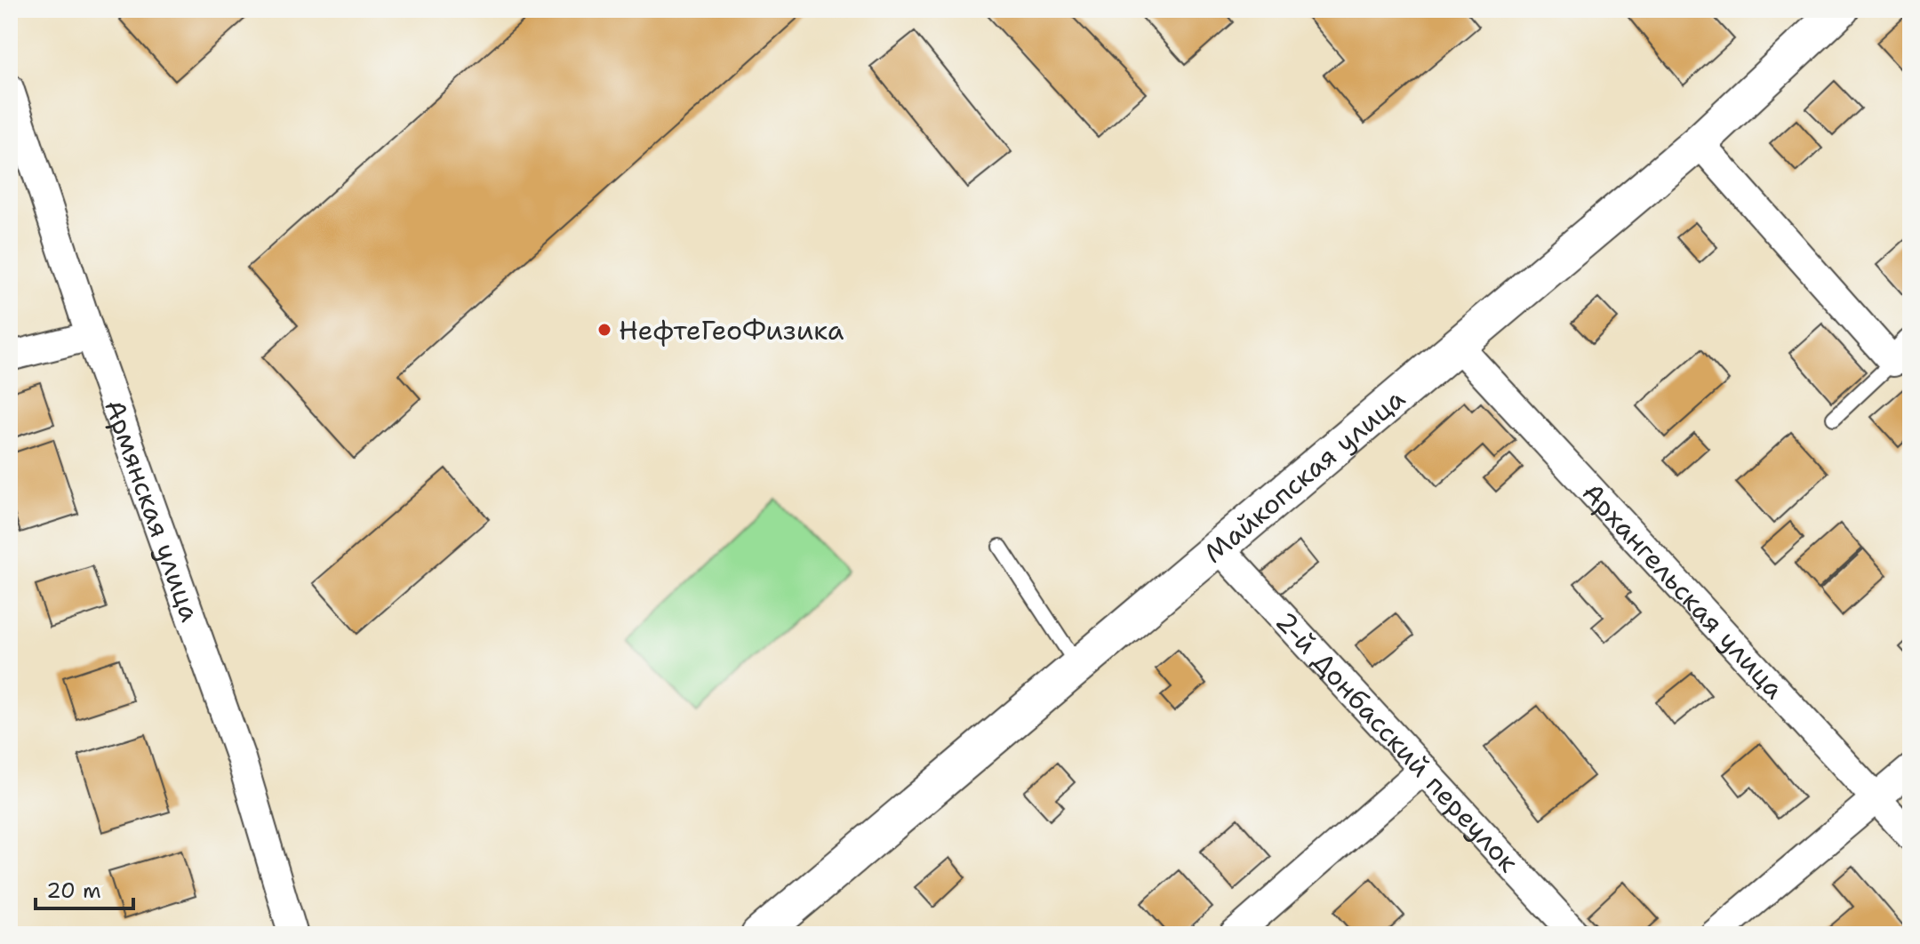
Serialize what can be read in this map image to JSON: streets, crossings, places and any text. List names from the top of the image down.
{
  "streets": {
    "street": [
      "Майкопская улица",
      "Армянская улица",
      "Архангельская улица",
      "2-й Донбасский переулок"
    ]
  },
  "crossings": [
    ["Майкопская улица", "Архангельская улица"],
    ["Майкопская улица", "2-й Донбасский переулок"]
  ],
  "places": ["НефтеГеоФизика"],
  "scale_bar": "20 m"
}
